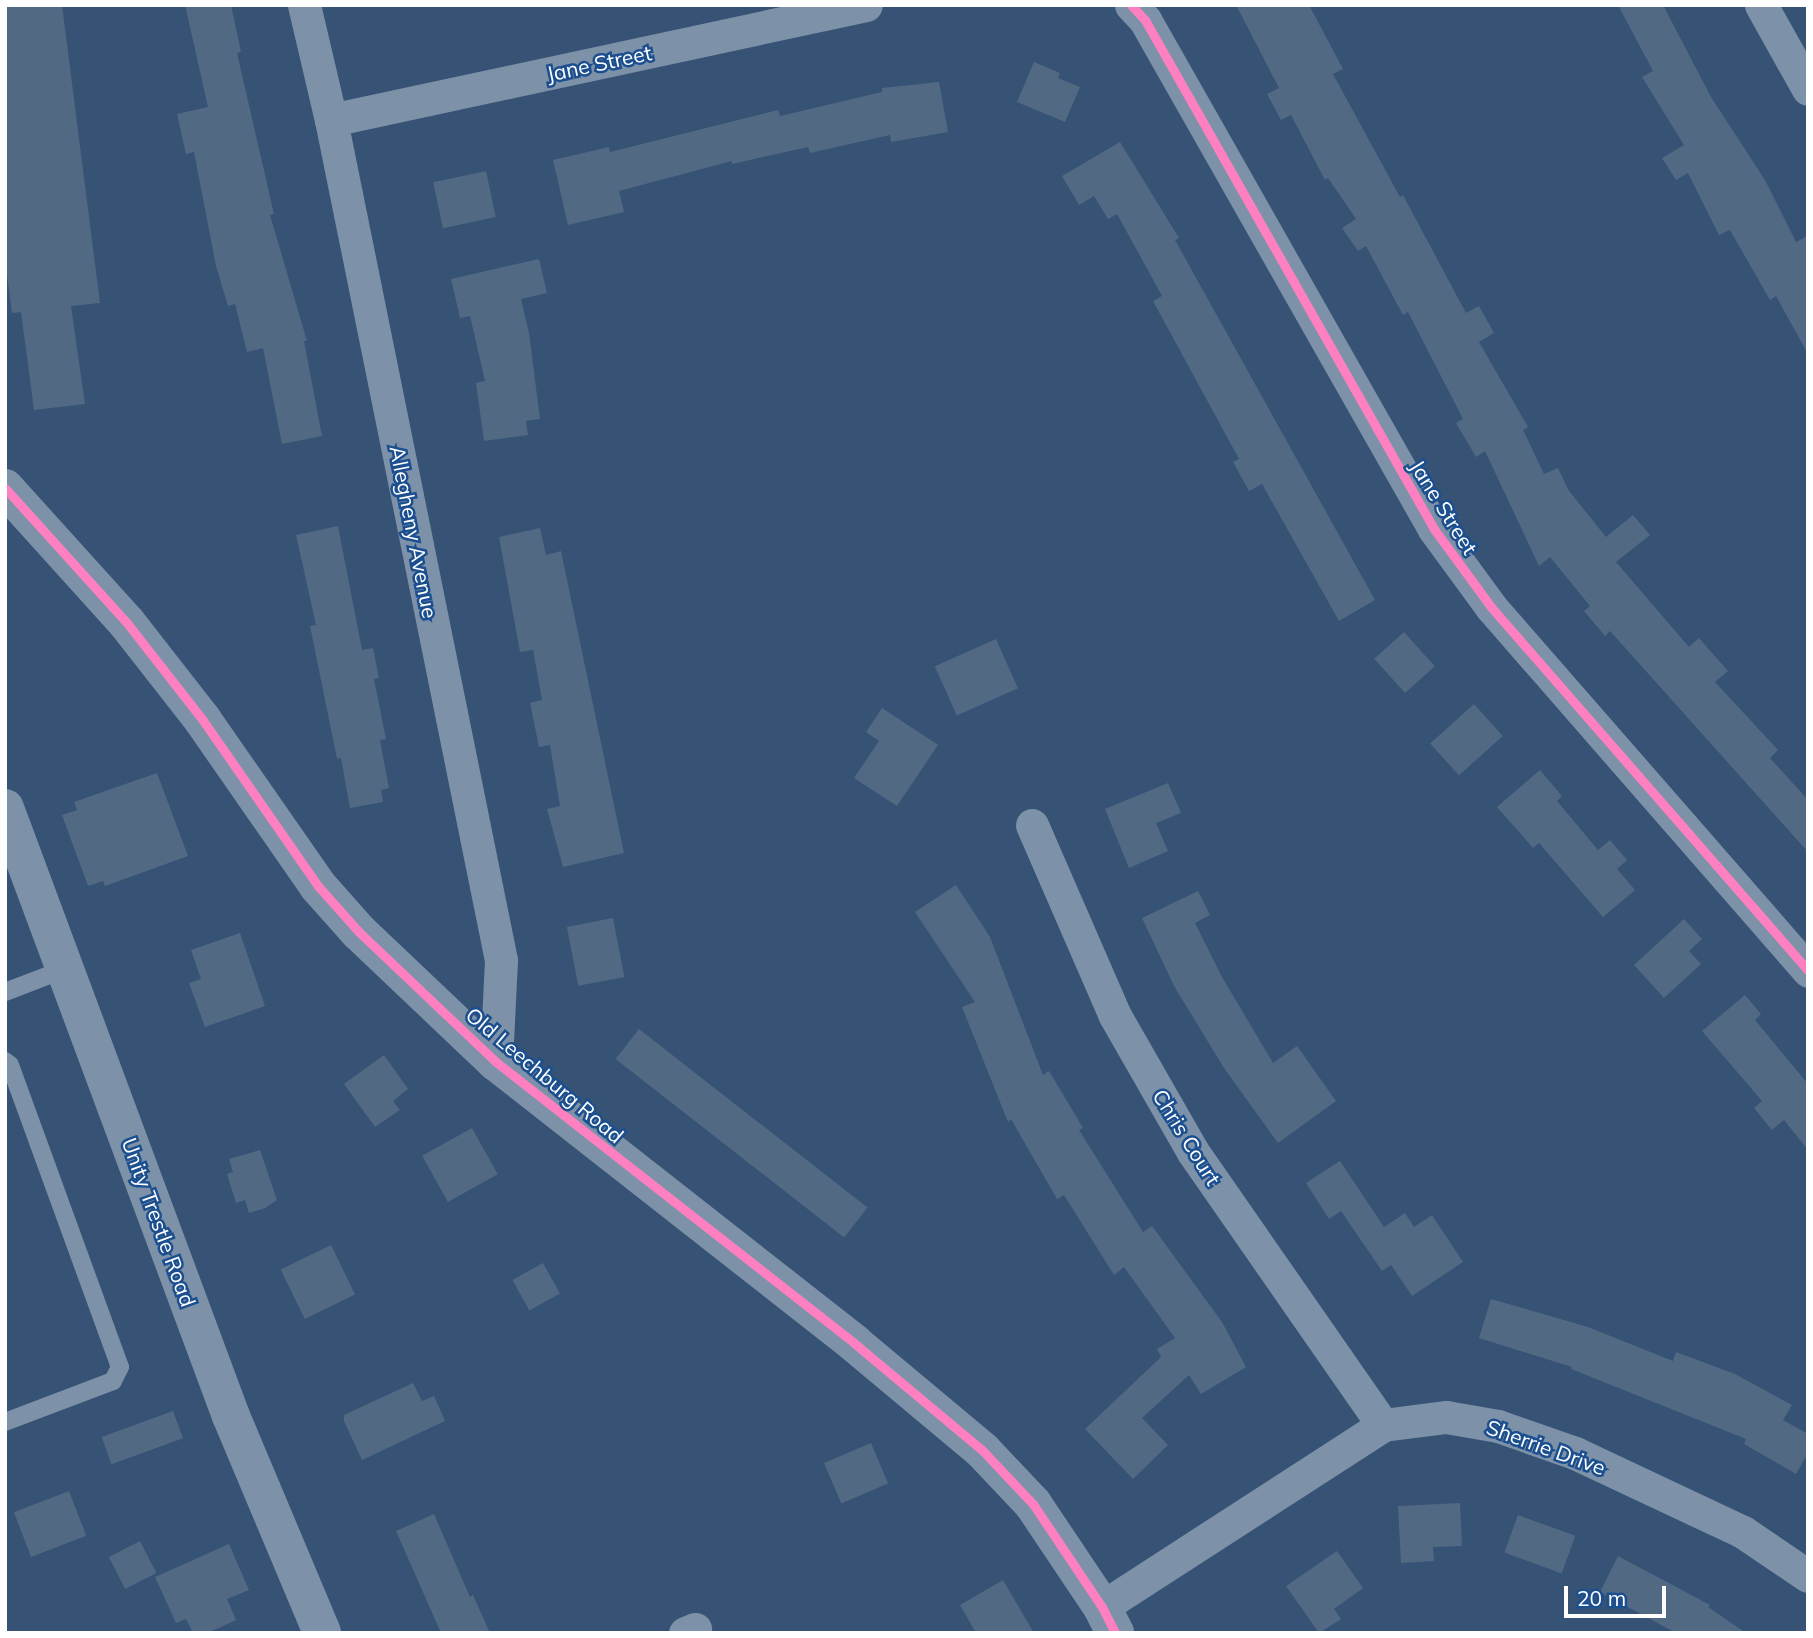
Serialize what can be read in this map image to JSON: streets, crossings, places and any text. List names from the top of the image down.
{
  "streets": {
    "street": [
      "Jane Street",
      "Allegheny Avenue",
      "Old Leechburg Road",
      "Chris Court",
      "Unity Trestle Road",
      "Sherrie Drive"
    ]
  },
  "crossings": [
    ["Jane Street", "Allegheny Avenue"],
    ["Allegheny Avenue", "Old Leechburg Road"],
    ["Old Leechburg Road", "Sherrie Drive"],
    ["Chris Court", "Sherrie Drive"]
  ],
  "scale_bar": "20 m"
}
